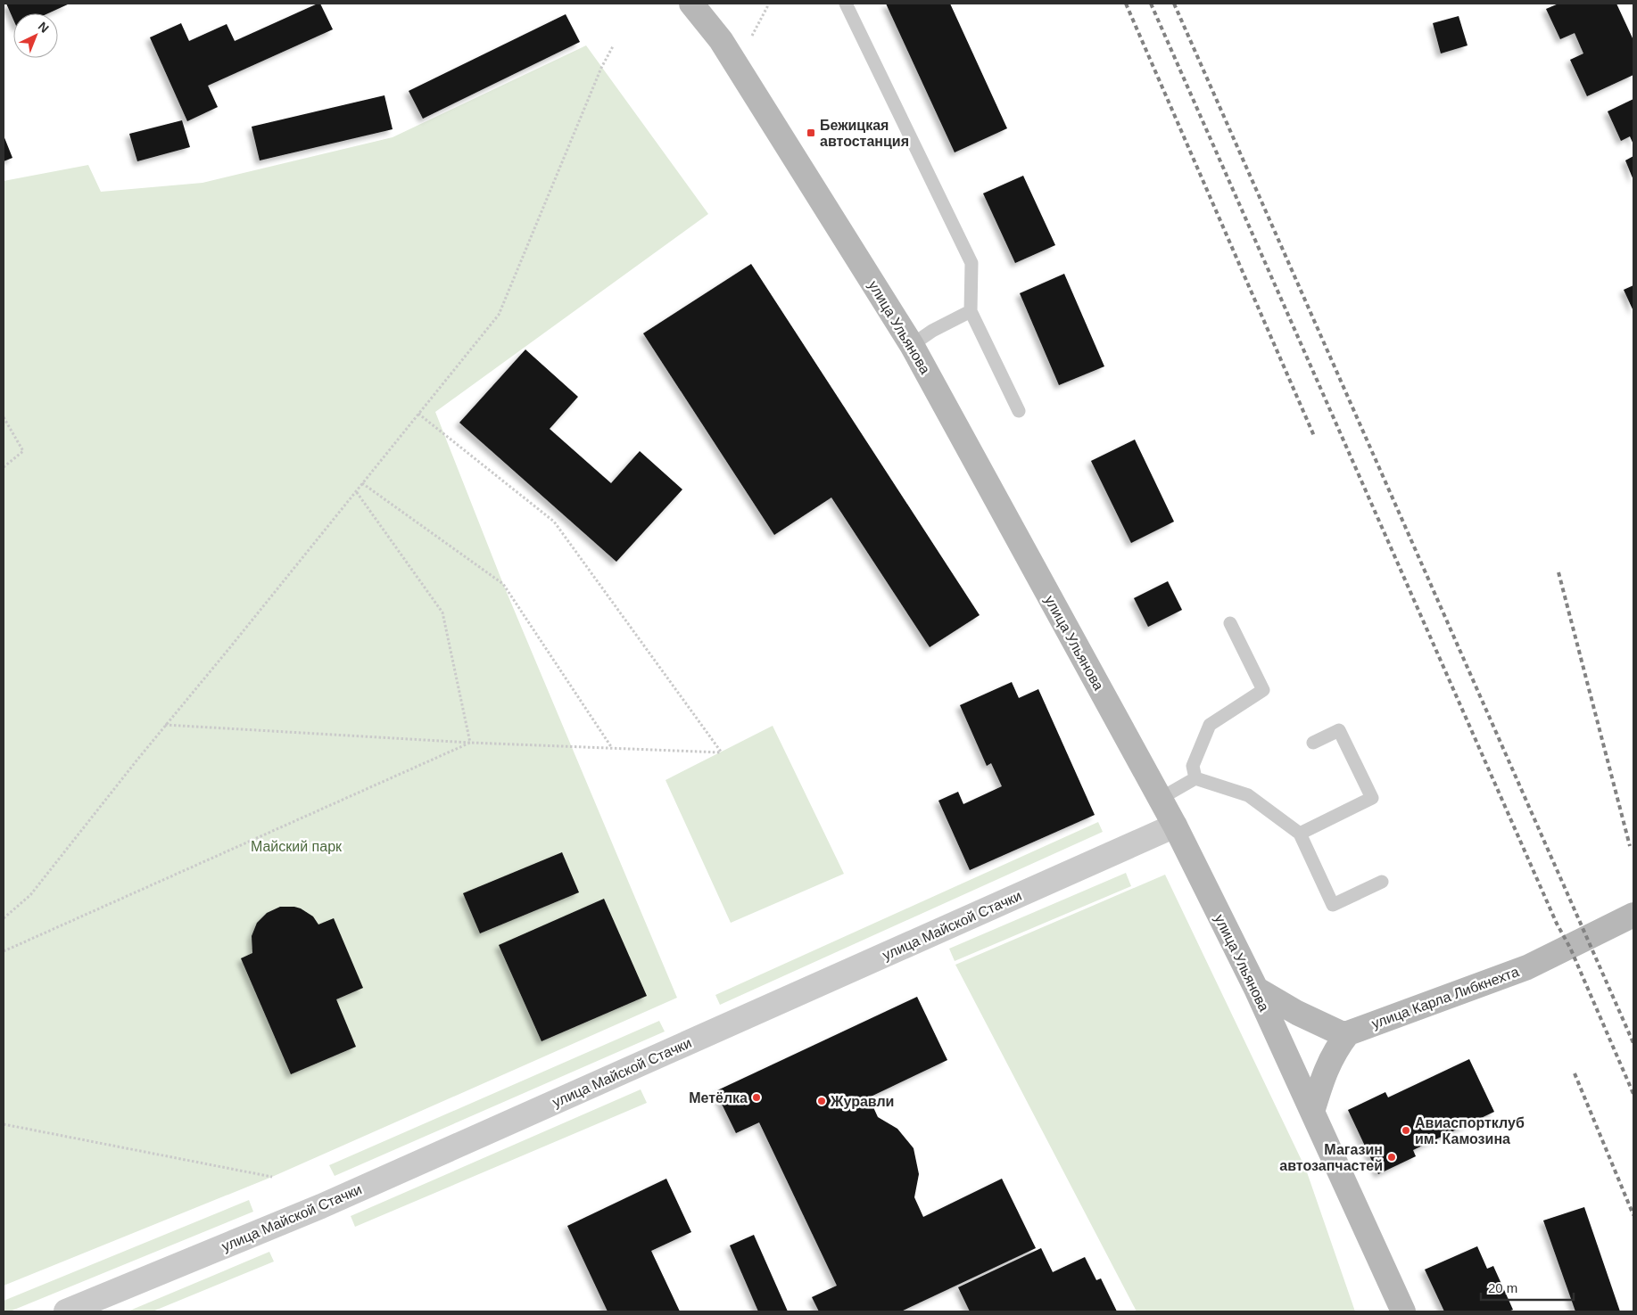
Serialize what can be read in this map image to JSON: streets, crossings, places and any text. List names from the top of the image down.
{
  "streets": {
    "main road": ["улица Ульянова", "улица Карла Либкнехта"],
    "street": ["улица Майской Стачки"]
  },
  "crossings": [
    ["улица Ульянова", "улица Майской Стачки"]
  ],
  "parks": ["Майский парк"],
  "places": {
    "transit": ["Бежицкая автостанция"],
    "other": [
      "Метёлка",
      "Журавли",
      "Авиаспортклуб им. Камозина",
      "Магазин автозапчастей"
    ]
  },
  "scale_bar": "20 m",
  "north": "top right"
}
